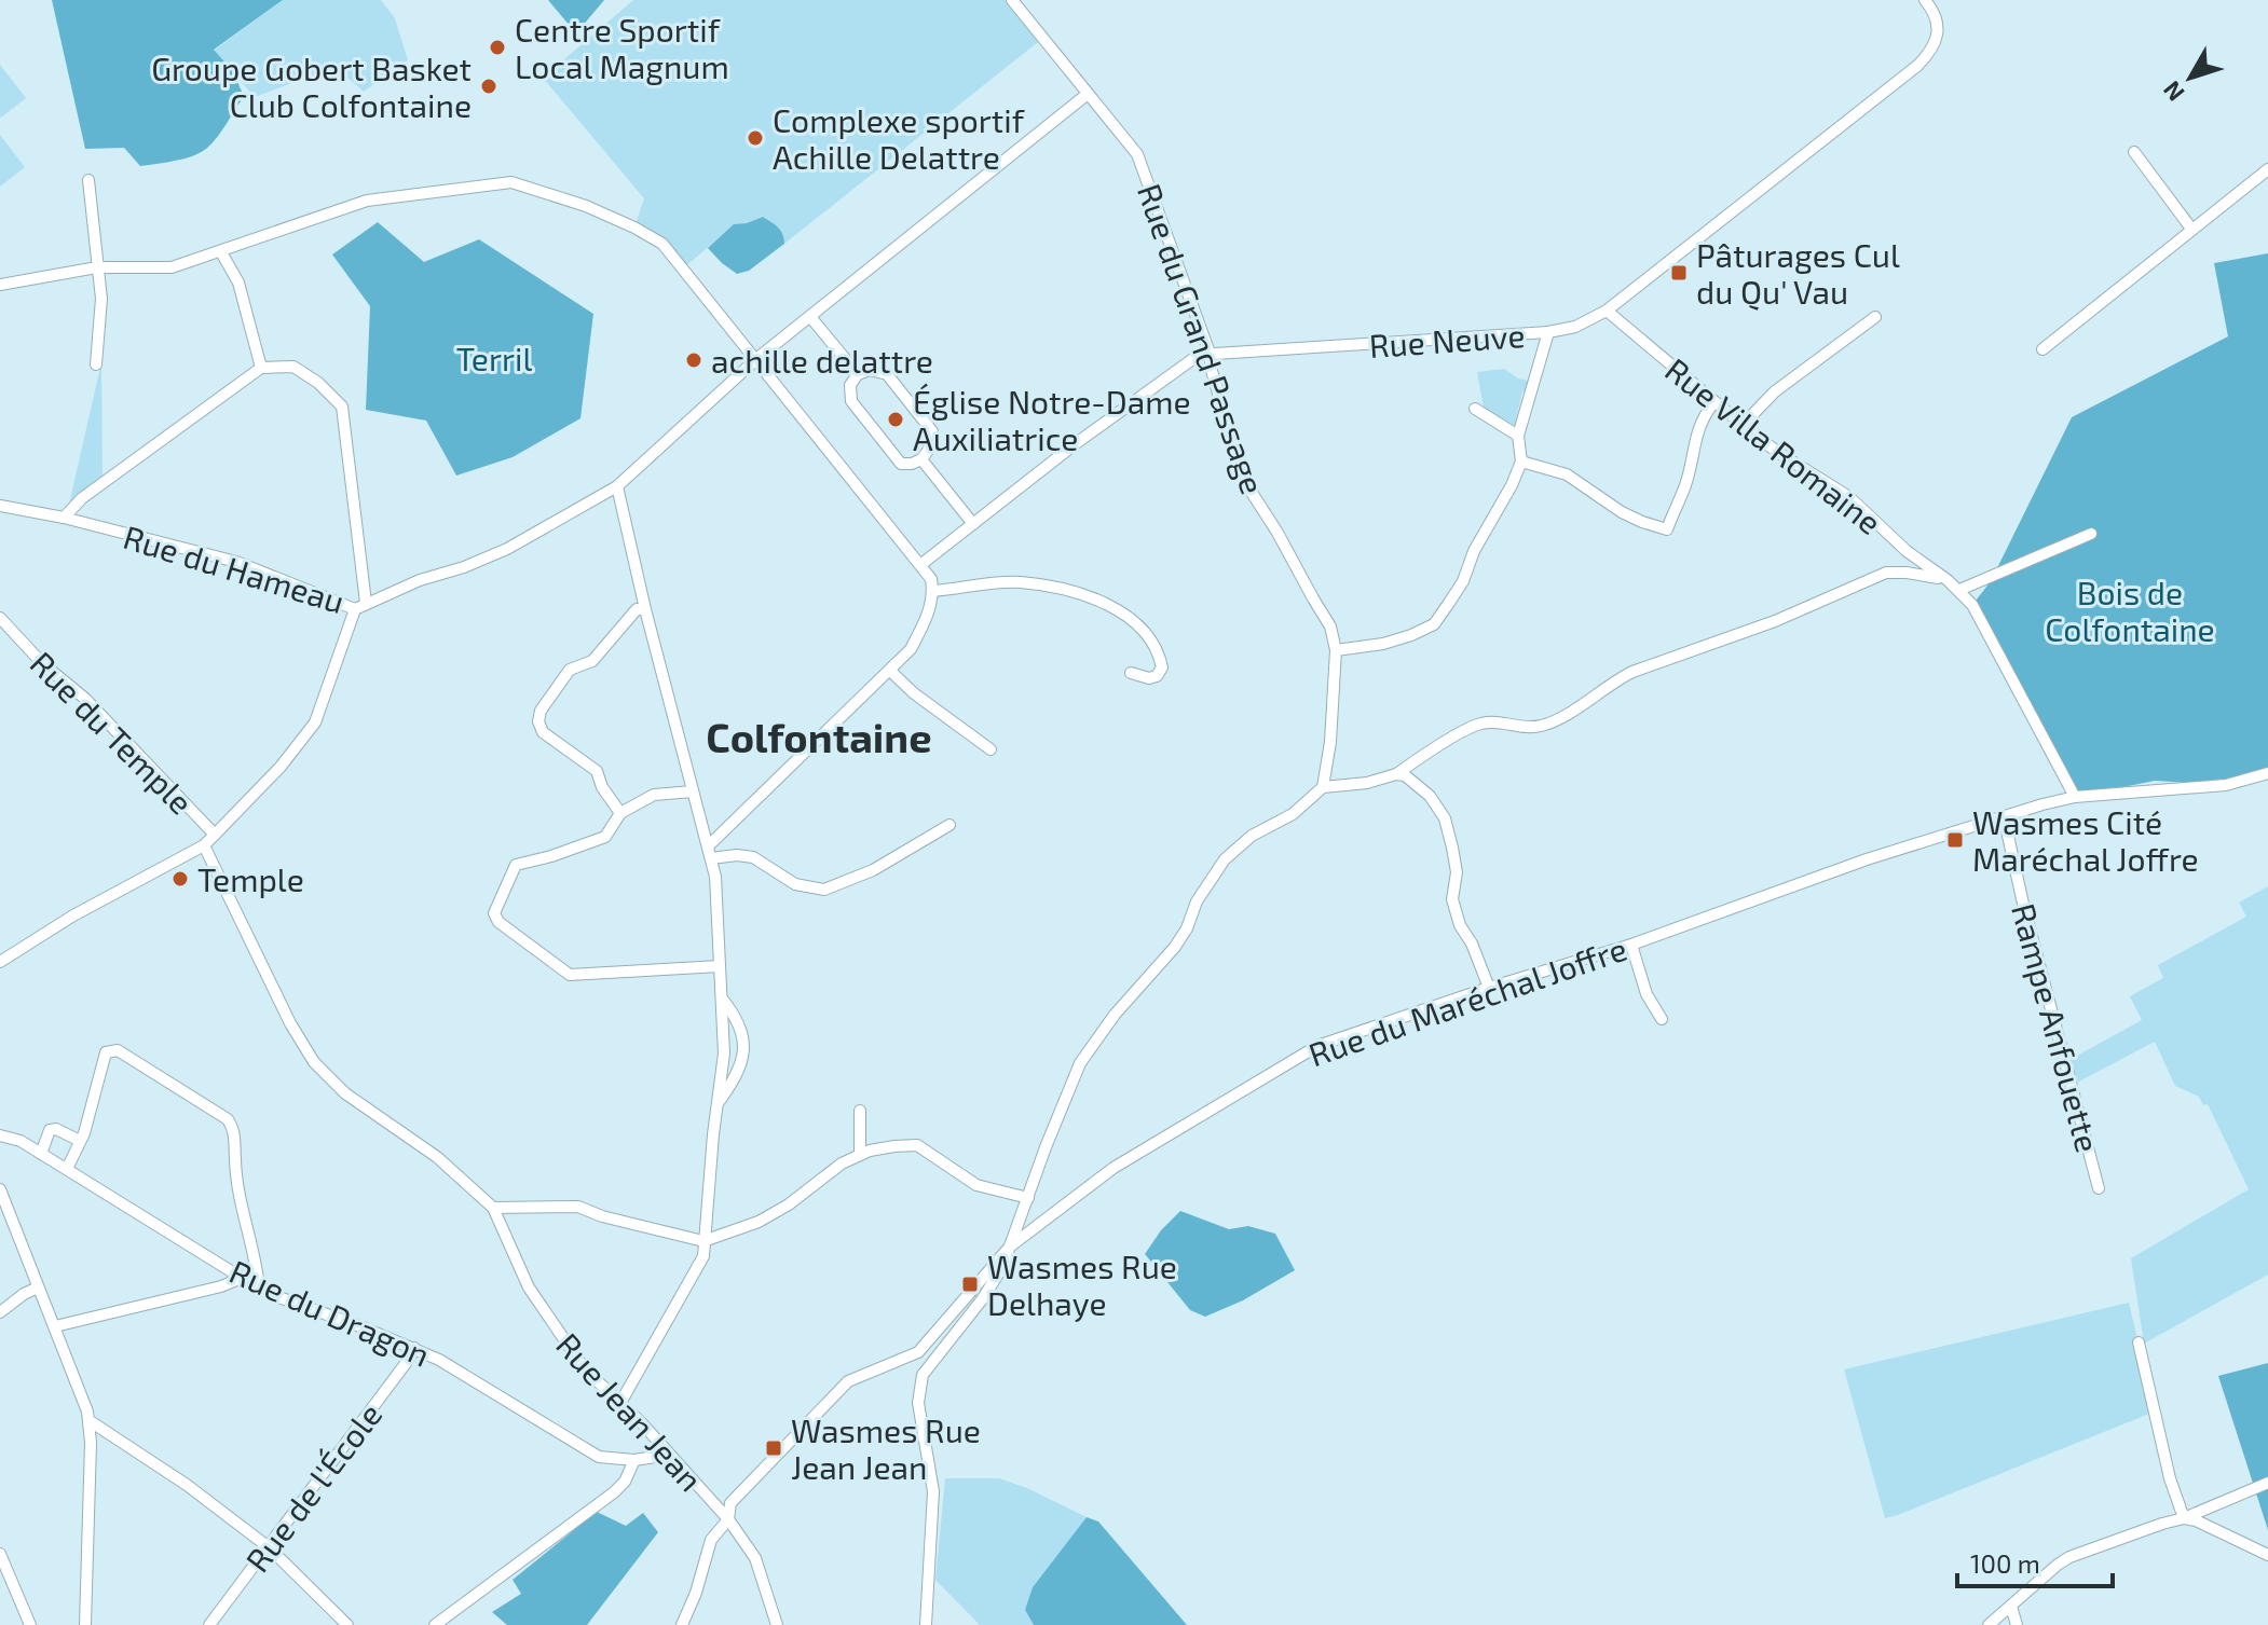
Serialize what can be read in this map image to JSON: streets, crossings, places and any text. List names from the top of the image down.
{
  "streets": {
    "street": [
      "Rue du Grand Passage",
      "Rue Neuve",
      "Rue Villa Romaine",
      "Rue du Hameau",
      "Rue du Temple",
      "Rue du Maréchal Joffre",
      "Rampe Anfouette",
      "Rue du Dragon",
      "Rue Jean Jean",
      "Rue de l'École"
    ]
  },
  "crossings": [
    ["Rue du Grand Passage", "Rue Neuve"],
    ["Rue du Grand Passage", "Rue du Hameau"],
    ["Rue Neuve", "Rue Villa Romaine"],
    ["Rue Villa Romaine", "Rue du Maréchal Joffre"],
    ["Rue du Maréchal Joffre", "Rampe Anfouette"],
    ["Rue du Maréchal Joffre", "Rue Jean Jean"],
    ["Rue du Dragon", "Rue Jean Jean"],
    ["Rue du Dragon", "Rue de l'École"]
  ],
  "districts": ["Colfontaine"],
  "parks": ["Terril", "Bois de Colfontaine"],
  "places": {
    "other": [
      "Centre Sportif Local Magnum",
      "Groupe Gobert Basket Club Colfontaine",
      "Complexe sportif Achille Delattre",
      "achille delattre",
      "Église Notre-Dame Auxiliatrice",
      "Temple"
    ],
    "transit": [
      "Pâturages Cul du Qu' Vau",
      "Wasmes Cité Maréchal Joffre",
      "Wasmes Rue Delhaye",
      "Wasmes Rue Jean Jean"
    ]
  },
  "scale_bar": "100 m",
  "north": "bottom left"
}
